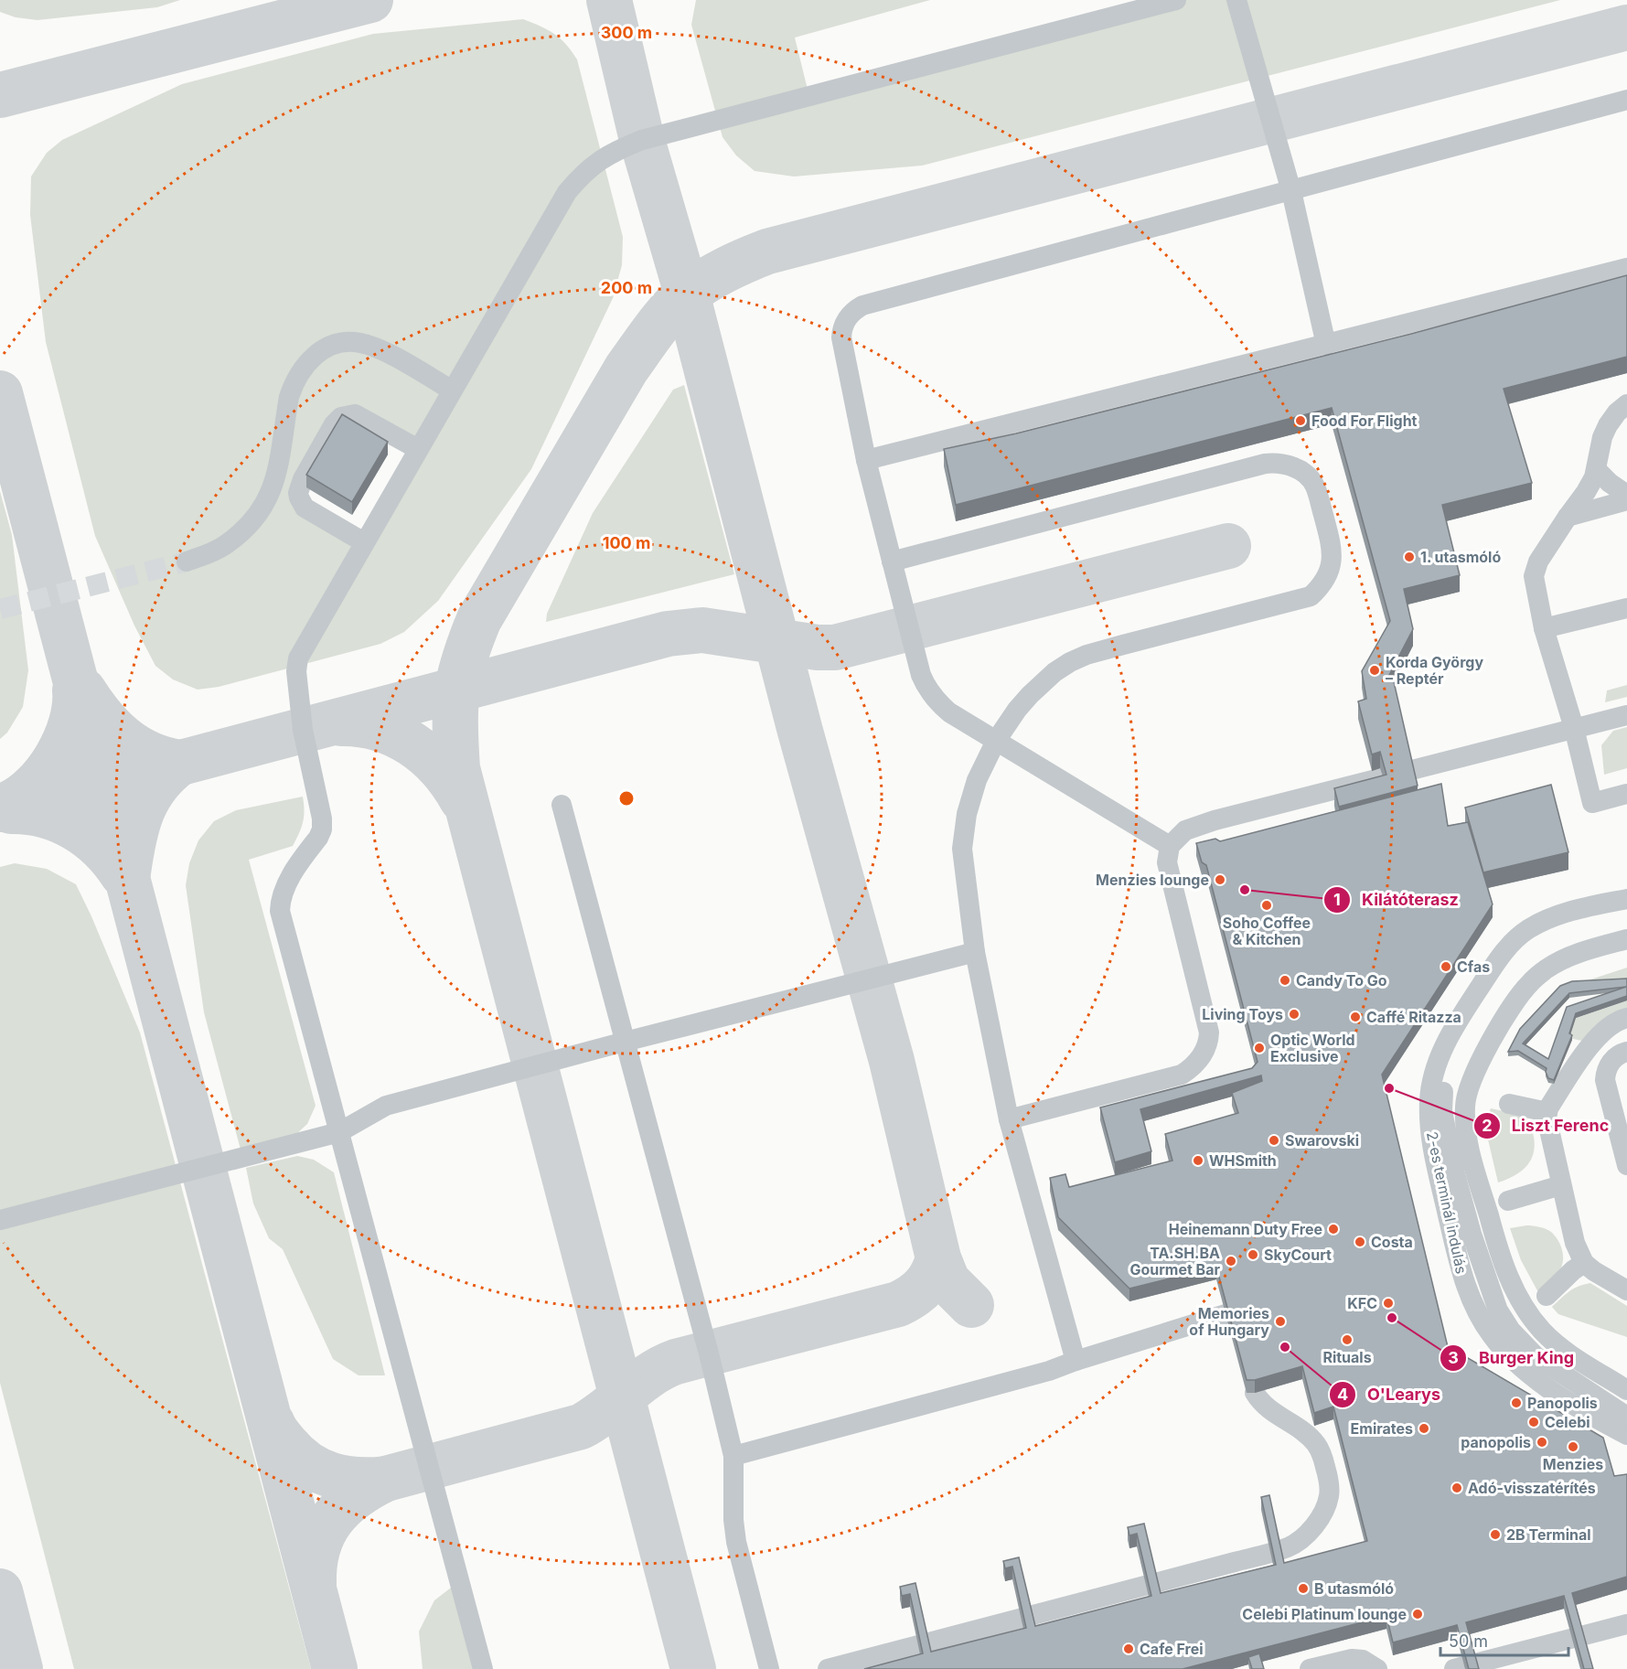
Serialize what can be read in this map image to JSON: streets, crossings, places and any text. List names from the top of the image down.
{
  "streets": {
    "street": ["2-es terminál indulás"]
  },
  "places": [
    "Food For Flight",
    "1. utasmóló",
    "Korda György – Reptér",
    "Menzies lounge",
    "Kilátóterasz",
    "Soho Coffee & Kitchen",
    "Cfas",
    "Candy To Go",
    "Living Toys",
    "Caffé Ritazza",
    "Optic World Exclusive",
    "Liszt Ferenc",
    "Swarovski",
    "WHSmith",
    "Heinemann Duty Free",
    "Costa",
    "SkyCourt",
    "TA.SH.BA Gourmet Bar",
    "KFC",
    "Burger King",
    "Memories of Hungary",
    "Rituals",
    "O'Learys",
    "Panopolis",
    "Celebi",
    "Emirates",
    "panopolis",
    "Menzies",
    "Adó-visszatérítés",
    "2B Terminal",
    "B utasmóló",
    "Celebi Platinum lounge",
    "Cafe Frei"
  ],
  "scale_bar": "50 m",
  "rings": ["300 m", "200 m", "100 m"]
}
